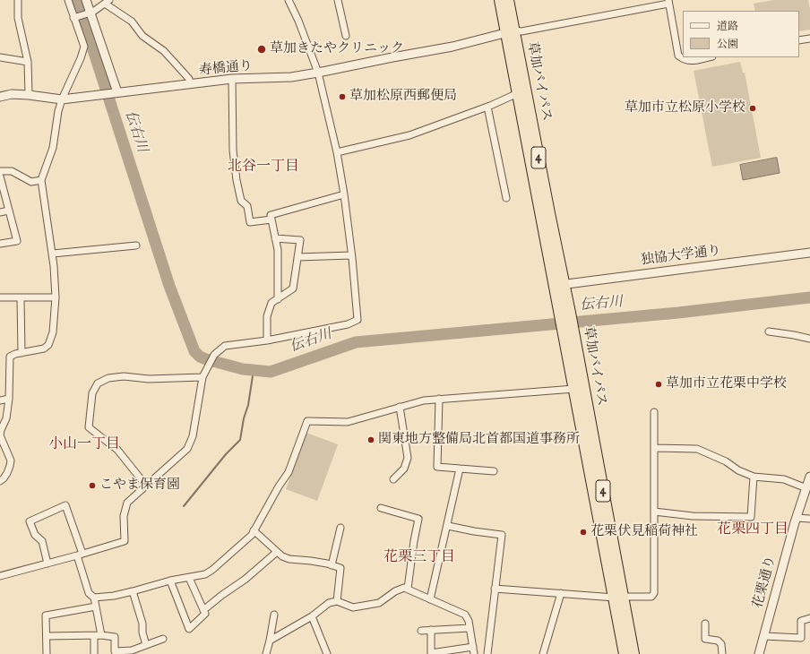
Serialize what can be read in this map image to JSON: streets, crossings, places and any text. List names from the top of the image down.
{
  "streets": {
    "highway": ["草加バイパス", "4"],
    "street": ["寿橋通り", "独協大学通り", "花栗通り"]
  },
  "crossings": [
    ["寿橋通り", "草加バイパス"],
    ["草加バイパス", "独協大学通り"]
  ],
  "districts": [
    "北谷一丁目",
    "小山一丁目",
    "花栗四丁目",
    "花栗三丁目"
  ],
  "water": ["伝右川"],
  "places": [
    "草加きたやクリニック",
    "草加松原西郵便局",
    "草加市立松原小学校",
    "草加市立花栗中学校",
    "関東地方整備局北首都国道事務所",
    "こやま保育園",
    "花栗伏見稲荷神社"
  ],
  "legend": ["道路", "公園"]
}
